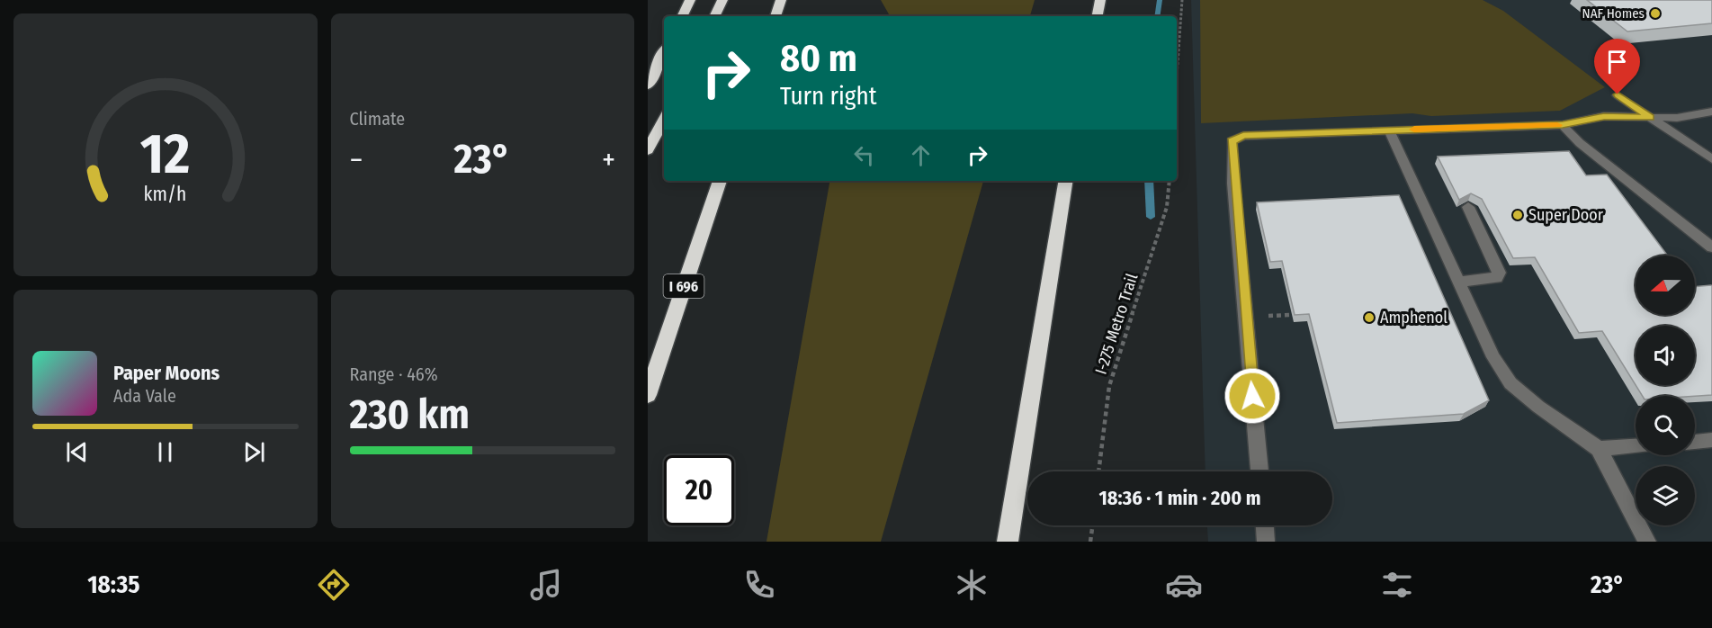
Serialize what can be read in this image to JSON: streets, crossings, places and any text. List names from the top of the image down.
{
  "streets": {
    "highway": ["I 696"],
    "path": ["I-275 Metro Trail"]
  },
  "places": ["NAF Homes", "Super Door", "Amphenol"],
  "north": "left",
  "page": {
    "tile": [
      "Climate",
      ["Range · 46%", "230 km"]
    ],
    "turn": ["80 m", "Turn right"],
    "heat": ["−", "23°", "+"],
    "song": ["Paper Moons", "Ada Vale"],
    "limit": "20",
    "trip": "18:36 · 1 min · 200 m",
    "tabs": ["18:35", "23°"],
    "gauge": ["12", "km/h"]
  }
}
